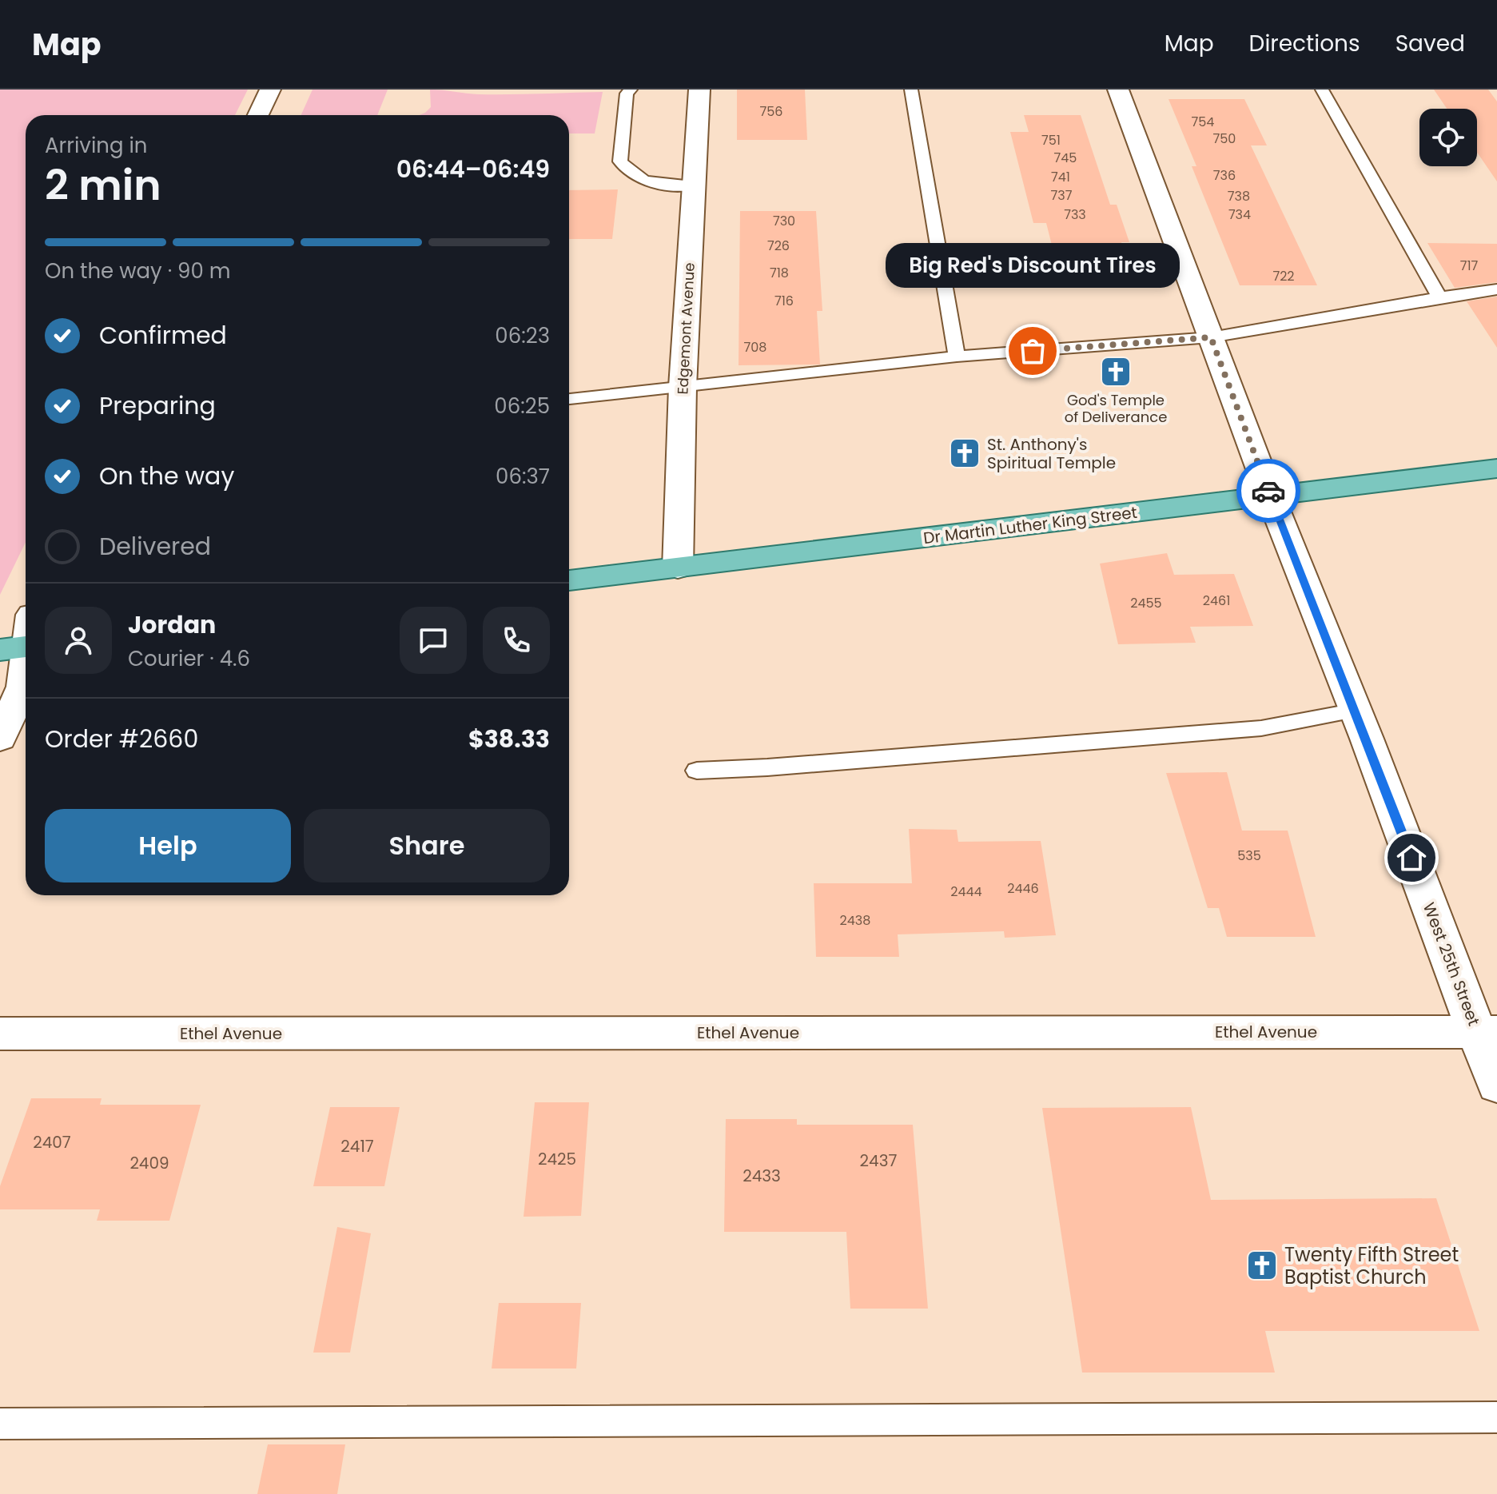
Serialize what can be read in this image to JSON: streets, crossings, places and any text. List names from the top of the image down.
{
  "streets": {
    "main road": ["Dr Martin Luther King Street"],
    "street": ["Edgemont Avenue", "West 25th Street", "Ethel Avenue"]
  },
  "crossings": [
    ["Edgemont Avenue", "Dr Martin Luther King Street"],
    ["Dr Martin Luther King Street", "West 25th Street"],
    ["West 25th Street", "Ethel Avenue"]
  ],
  "places": {
    "other": ["Big Red's Discount Tires"],
    "church": ["God's Temple of Deliverance", "St. Anthony's Spiritual Temple", "Twenty Fifth Street Baptist Church"]
  },
  "house_numbers": [
    "756",
    "754",
    "750",
    "751",
    "745",
    "736",
    "741",
    "737",
    "738",
    "733",
    "734",
    "730",
    "726",
    "717",
    "718",
    "722",
    "716",
    "708",
    "2461",
    "2455",
    "535",
    "2446",
    "2444",
    "2438",
    "2407",
    "2417",
    "2425",
    "2437",
    "2409",
    "2433"
  ],
  "page": {
    "header": "Map",
    "nav": ["Map", "Directions", "Saved"],
    "heading": ["2 min", "Arriving in", "06:44–06:49"],
    "panel": [
      "Jordan",
      "Courier · 4.6",
      "Order #2660",
      "$38.33"
    ],
    "bar": "On the way · 90 m",
    "bubble": "Big Red's Discount Tires",
    "list": [
      ["Confirmed", "06:23"],
      ["Preparing", "06:25"],
      ["On the way", "06:37"],
      "Delivered"
    ],
    "buttons": ["Help", "Share"]
  }
}
